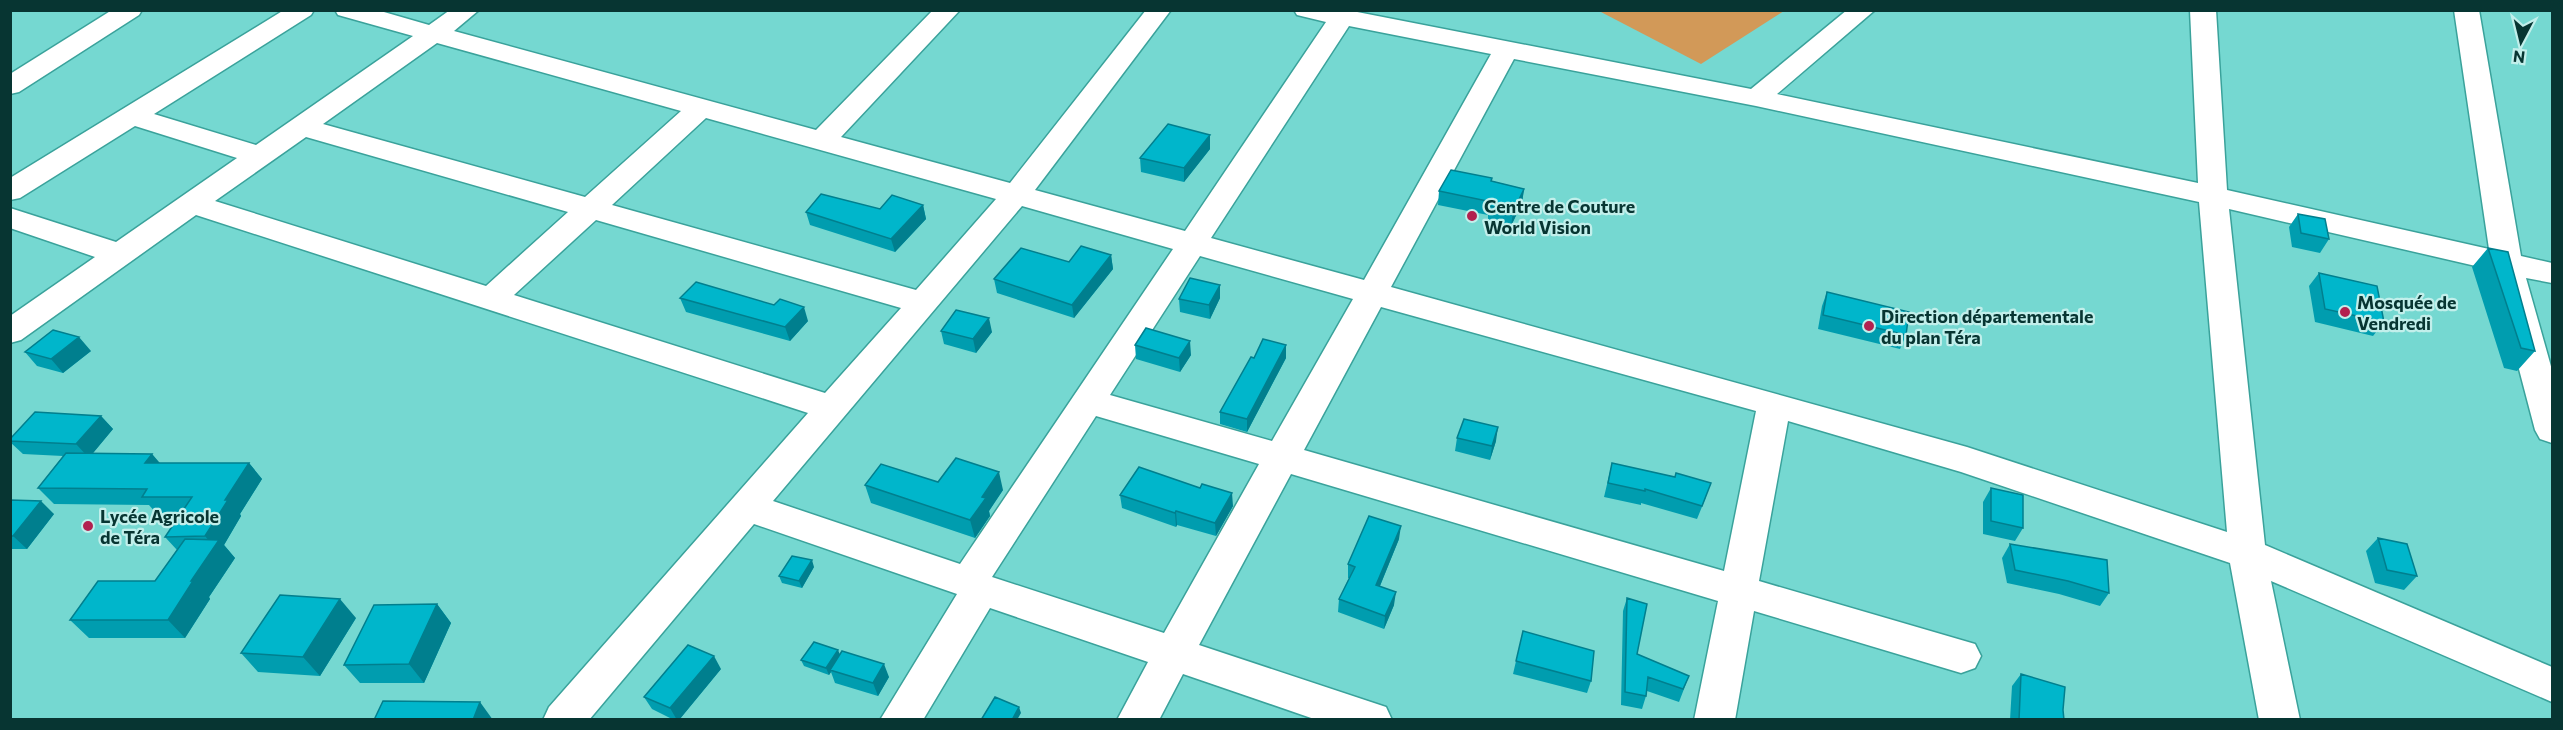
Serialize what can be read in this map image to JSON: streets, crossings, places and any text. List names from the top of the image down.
{
  "places": [
    "Centre de Couture World Vision",
    "Mosquée de Vendredi",
    "Direction départementale du plan Téra",
    "Lycée Agricole de Téra"
  ],
  "north": "bottom"
}
